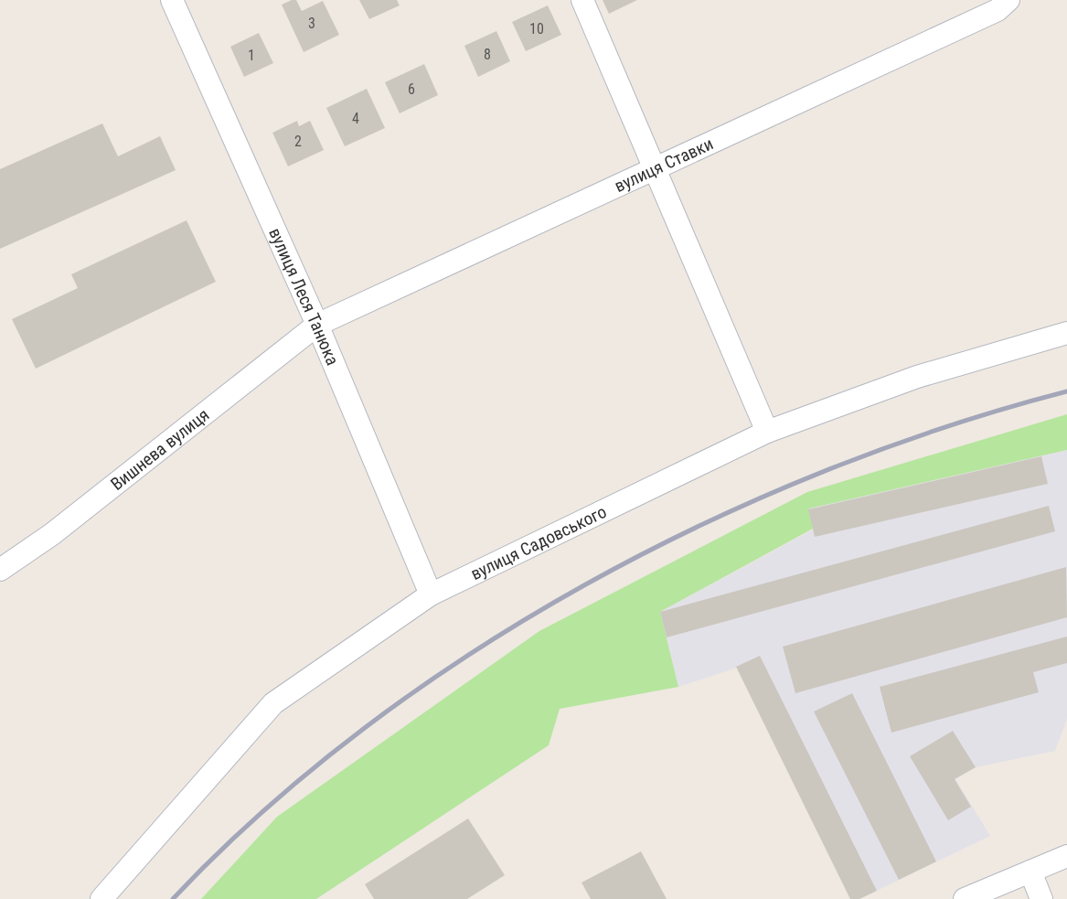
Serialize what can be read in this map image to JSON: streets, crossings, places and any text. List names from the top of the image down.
{
  "streets": {
    "street": [
      "вулиця Ставки",
      "вулиця Леся Танюка",
      "Вишнева вулиця",
      "вулиця Садовського"
    ]
  },
  "crossings": [
    ["вулиця Ставки", "вулиця Леся Танюка"],
    ["вулиця Ставки", "Вишнева вулиця"],
    ["вулиця Леся Танюка", "Вишнева вулиця"],
    ["вулиця Леся Танюка", "вулиця Садовського"]
  ],
  "house_numbers": [
    "3",
    "10",
    "8",
    "1",
    "6",
    "4",
    "2"
  ]
}
